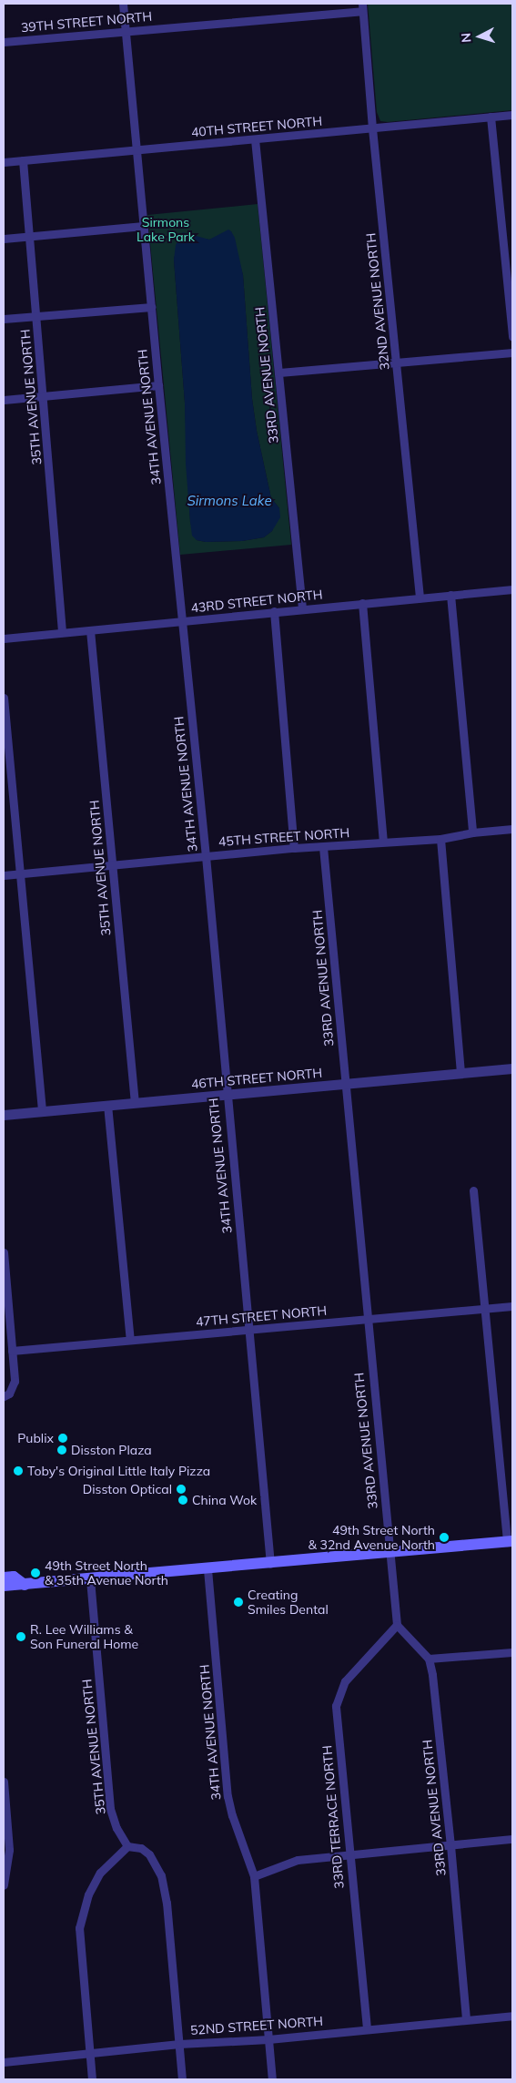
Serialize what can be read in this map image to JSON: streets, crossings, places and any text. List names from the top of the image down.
{
  "streets": {
    "street": [
      "39TH STREET NORTH",
      "40TH STREET NORTH",
      "32ND AVENUE NORTH",
      "33RD AVENUE NORTH",
      "35TH AVENUE NORTH",
      "34TH AVENUE NORTH",
      "43RD STREET NORTH",
      "45TH STREET NORTH",
      "46TH STREET NORTH",
      "47TH STREET NORTH",
      "33RD TERRACE NORTH",
      "52ND STREET NORTH"
    ]
  },
  "crossings": [
    ["39TH STREET NORTH", "32ND AVENUE NORTH"],
    ["39TH STREET NORTH", "34TH AVENUE NORTH"],
    ["40TH STREET NORTH", "32ND AVENUE NORTH"],
    ["40TH STREET NORTH", "33RD AVENUE NORTH"],
    ["40TH STREET NORTH", "35TH AVENUE NORTH"],
    ["40TH STREET NORTH", "34TH AVENUE NORTH"],
    ["32ND AVENUE NORTH", "43RD STREET NORTH"],
    ["33RD AVENUE NORTH", "43RD STREET NORTH"],
    ["33RD AVENUE NORTH", "45TH STREET NORTH"],
    ["33RD AVENUE NORTH", "46TH STREET NORTH"],
    ["33RD AVENUE NORTH", "47TH STREET NORTH"],
    ["33RD AVENUE NORTH", "33RD TERRACE NORTH"],
    ["33RD AVENUE NORTH", "52ND STREET NORTH"],
    ["35TH AVENUE NORTH", "43RD STREET NORTH"],
    ["35TH AVENUE NORTH", "45TH STREET NORTH"],
    ["35TH AVENUE NORTH", "46TH STREET NORTH"],
    ["34TH AVENUE NORTH", "43RD STREET NORTH"],
    ["34TH AVENUE NORTH", "45TH STREET NORTH"],
    ["34TH AVENUE NORTH", "46TH STREET NORTH"],
    ["34TH AVENUE NORTH", "47TH STREET NORTH"],
    ["34TH AVENUE NORTH", "52ND STREET NORTH"],
    ["33RD TERRACE NORTH", "52ND STREET NORTH"]
  ],
  "water": ["Sirmons Lake"],
  "parks": ["Sirmons Lake Park"],
  "places": [
    "Publix",
    "Disston Plaza",
    "Toby's Original Little Italy Pizza",
    "Disston Optical",
    "China Wok",
    "49th Street North & 32nd Avenue North",
    "49th Street North & 35th Avenue North",
    "Creating Smiles Dental",
    "R. Lee Williams & Son Funeral Home"
  ],
  "north": "left"
}
